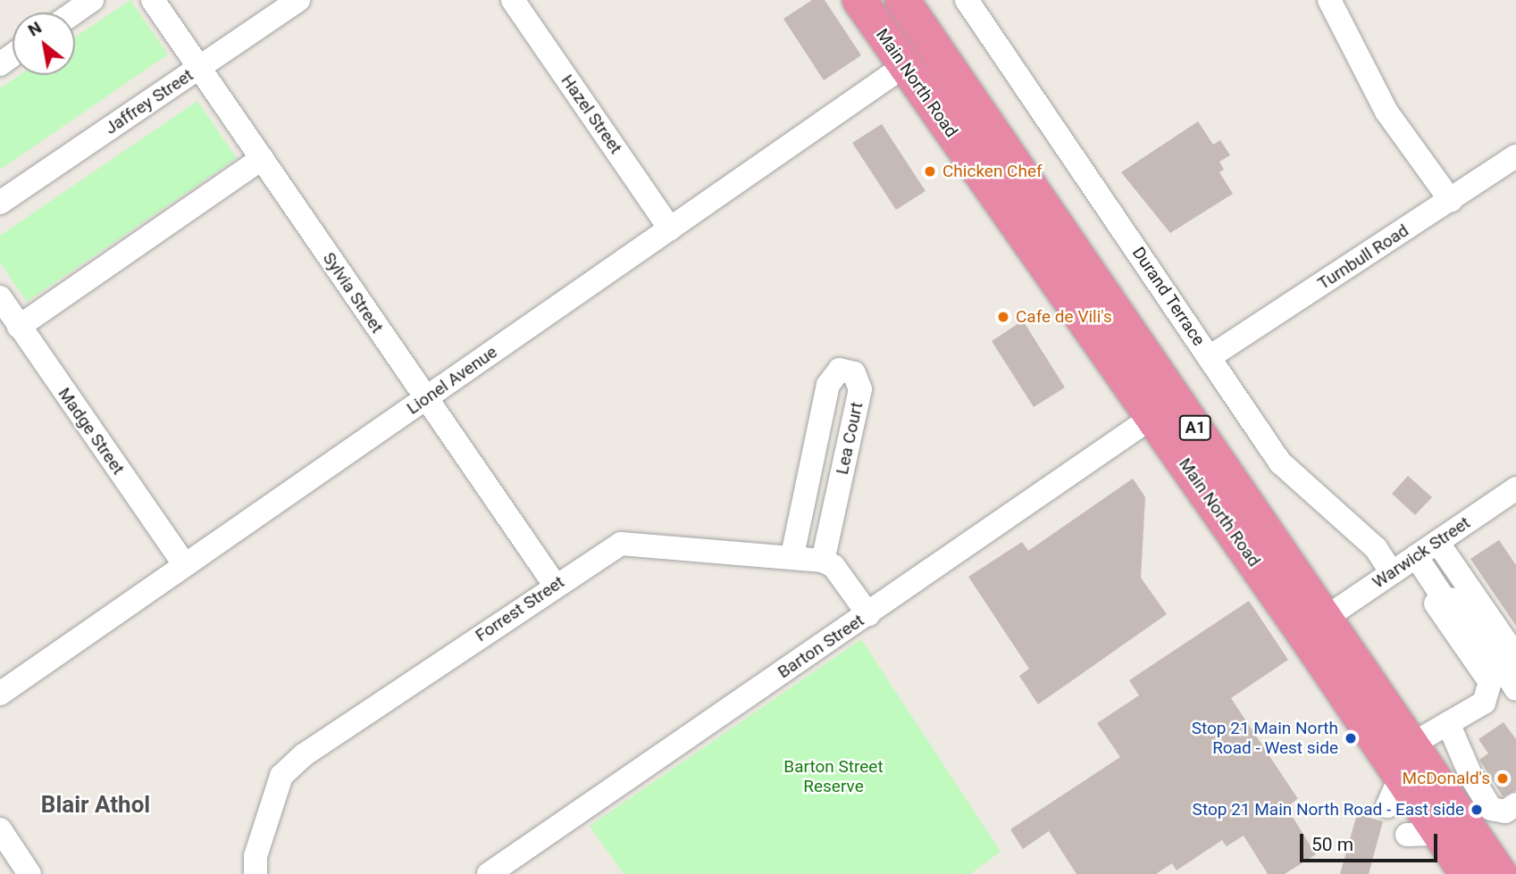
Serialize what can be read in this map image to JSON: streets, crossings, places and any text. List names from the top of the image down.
{
  "streets": {
    "highway": ["Main North Road", "A1"],
    "street": [
      "Jaffrey Street",
      "Hazel Street",
      "Turnbull Road",
      "Sylvia Street",
      "Durand Terrace",
      "Lionel Avenue",
      "Madge Street",
      "Lea Court",
      "Warwick Street",
      "Forrest Street",
      "Barton Street"
    ]
  },
  "crossings": [
    ["Main North Road", "Lionel Avenue"],
    ["Main North Road", "Warwick Street"],
    ["Main North Road", "Barton Street"],
    ["Jaffrey Street", "Sylvia Street"],
    ["Hazel Street", "Lionel Avenue"],
    ["Turnbull Road", "Durand Terrace"],
    ["Sylvia Street", "Lionel Avenue"],
    ["Sylvia Street", "Forrest Street"],
    ["Durand Terrace", "Warwick Street"],
    ["Lionel Avenue", "Madge Street"],
    ["Lea Court", "Forrest Street"]
  ],
  "districts": ["Blair Athol"],
  "parks": ["Barton Street Reserve"],
  "places": [
    "Chicken Chef",
    "Cafe de Vili's",
    "Stop 21 Main North Road - West side",
    "McDonald's",
    "Stop 21 Main North Road - East side"
  ],
  "scale_bar": "50 m",
  "north": "top left"
}
